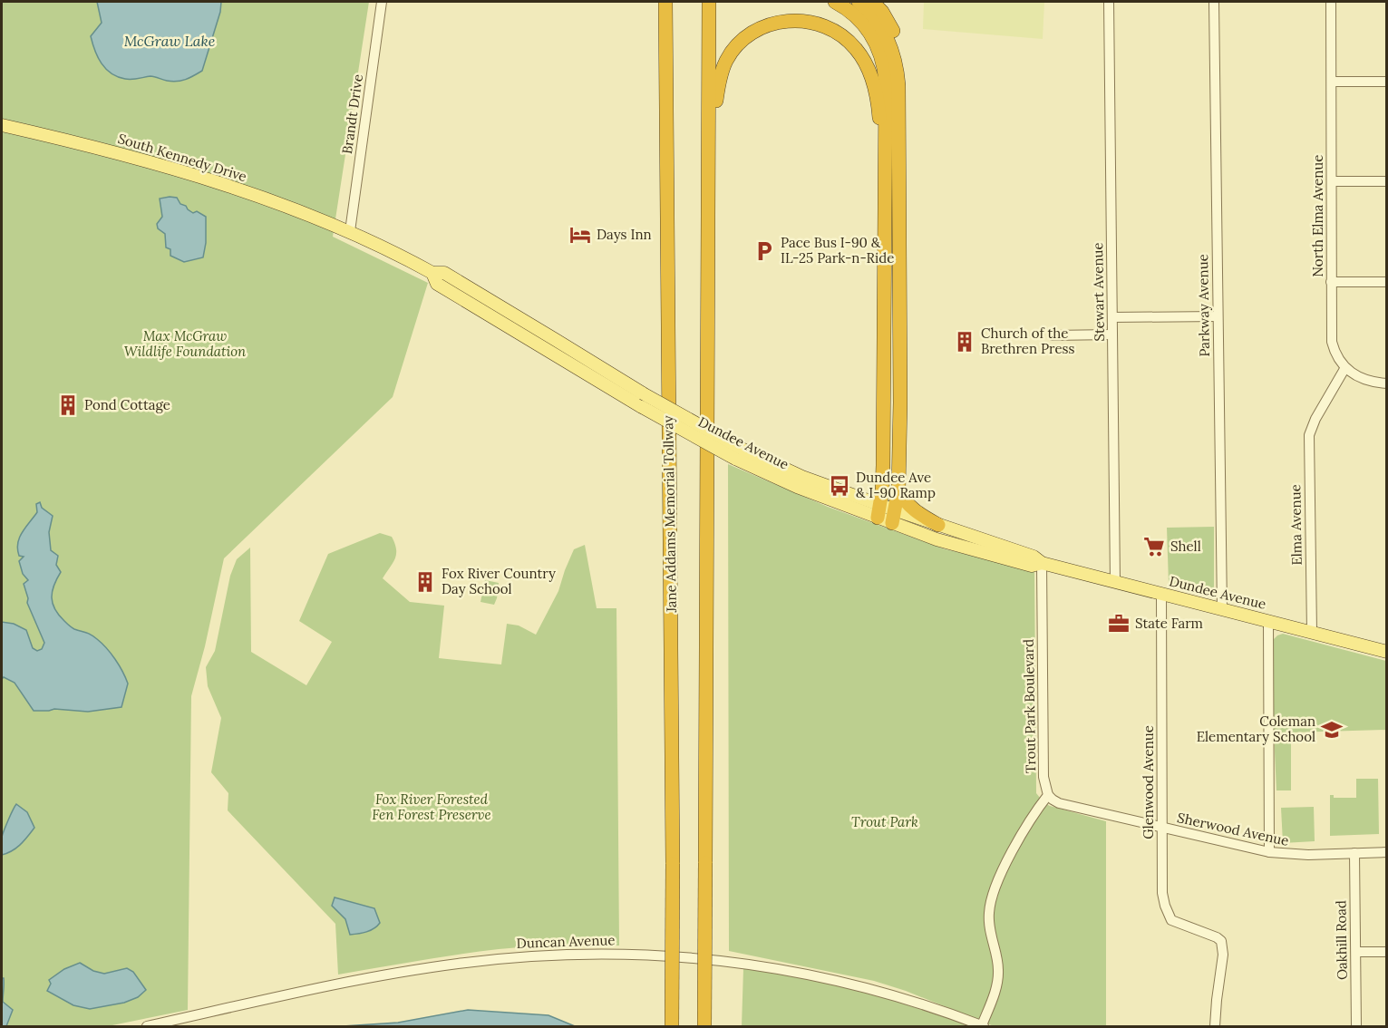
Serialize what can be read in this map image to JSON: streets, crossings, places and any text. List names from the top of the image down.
{
  "streets": {
    "highway": ["Jane Addams Memorial Tollway"],
    "main road": ["South Kennedy Drive", "Dundee Avenue"],
    "street": [
      "Brandt Drive",
      "North Elma Avenue",
      "Stewart Avenue",
      "Parkway Avenue",
      "Elma Avenue",
      "Trout Park Boulevard",
      "Glenwood Avenue",
      "Sherwood Avenue",
      "Oakhill Road",
      "Duncan Avenue"
    ]
  },
  "crossings": [
    ["Brandt Drive", "South Kennedy Drive"],
    ["Brandt Drive", "Dundee Avenue"],
    ["South Kennedy Drive", "Dundee Avenue"],
    ["North Elma Avenue", "Elma Avenue"],
    ["Stewart Avenue", "Dundee Avenue"],
    ["Parkway Avenue", "Dundee Avenue"],
    ["Dundee Avenue", "Elma Avenue"],
    ["Dundee Avenue", "Trout Park Boulevard"],
    ["Dundee Avenue", "Glenwood Avenue"],
    ["Trout Park Boulevard", "Sherwood Avenue"],
    ["Glenwood Avenue", "Sherwood Avenue"],
    ["Sherwood Avenue", "Oakhill Road"]
  ],
  "water": ["McGraw Lake"],
  "parks": ["Max McGraw Wildlife Foundation", "Fox River Forested Fen Forest Preserve", "Trout Park"],
  "places": {
    "hotel": ["Days Inn"],
    "parking": ["Pace Bus I-90 & IL-25 Park-n-Ride"],
    "building": ["Church of the Brethren Press", "Pond Cottage", "Fox River Country Day School"],
    "bus stop": ["Dundee Ave & I-90 Ramp"],
    "supermarket": ["Shell"],
    "office": ["State Farm"],
    "school or university": ["Coleman Elementary School"]
  }
}
